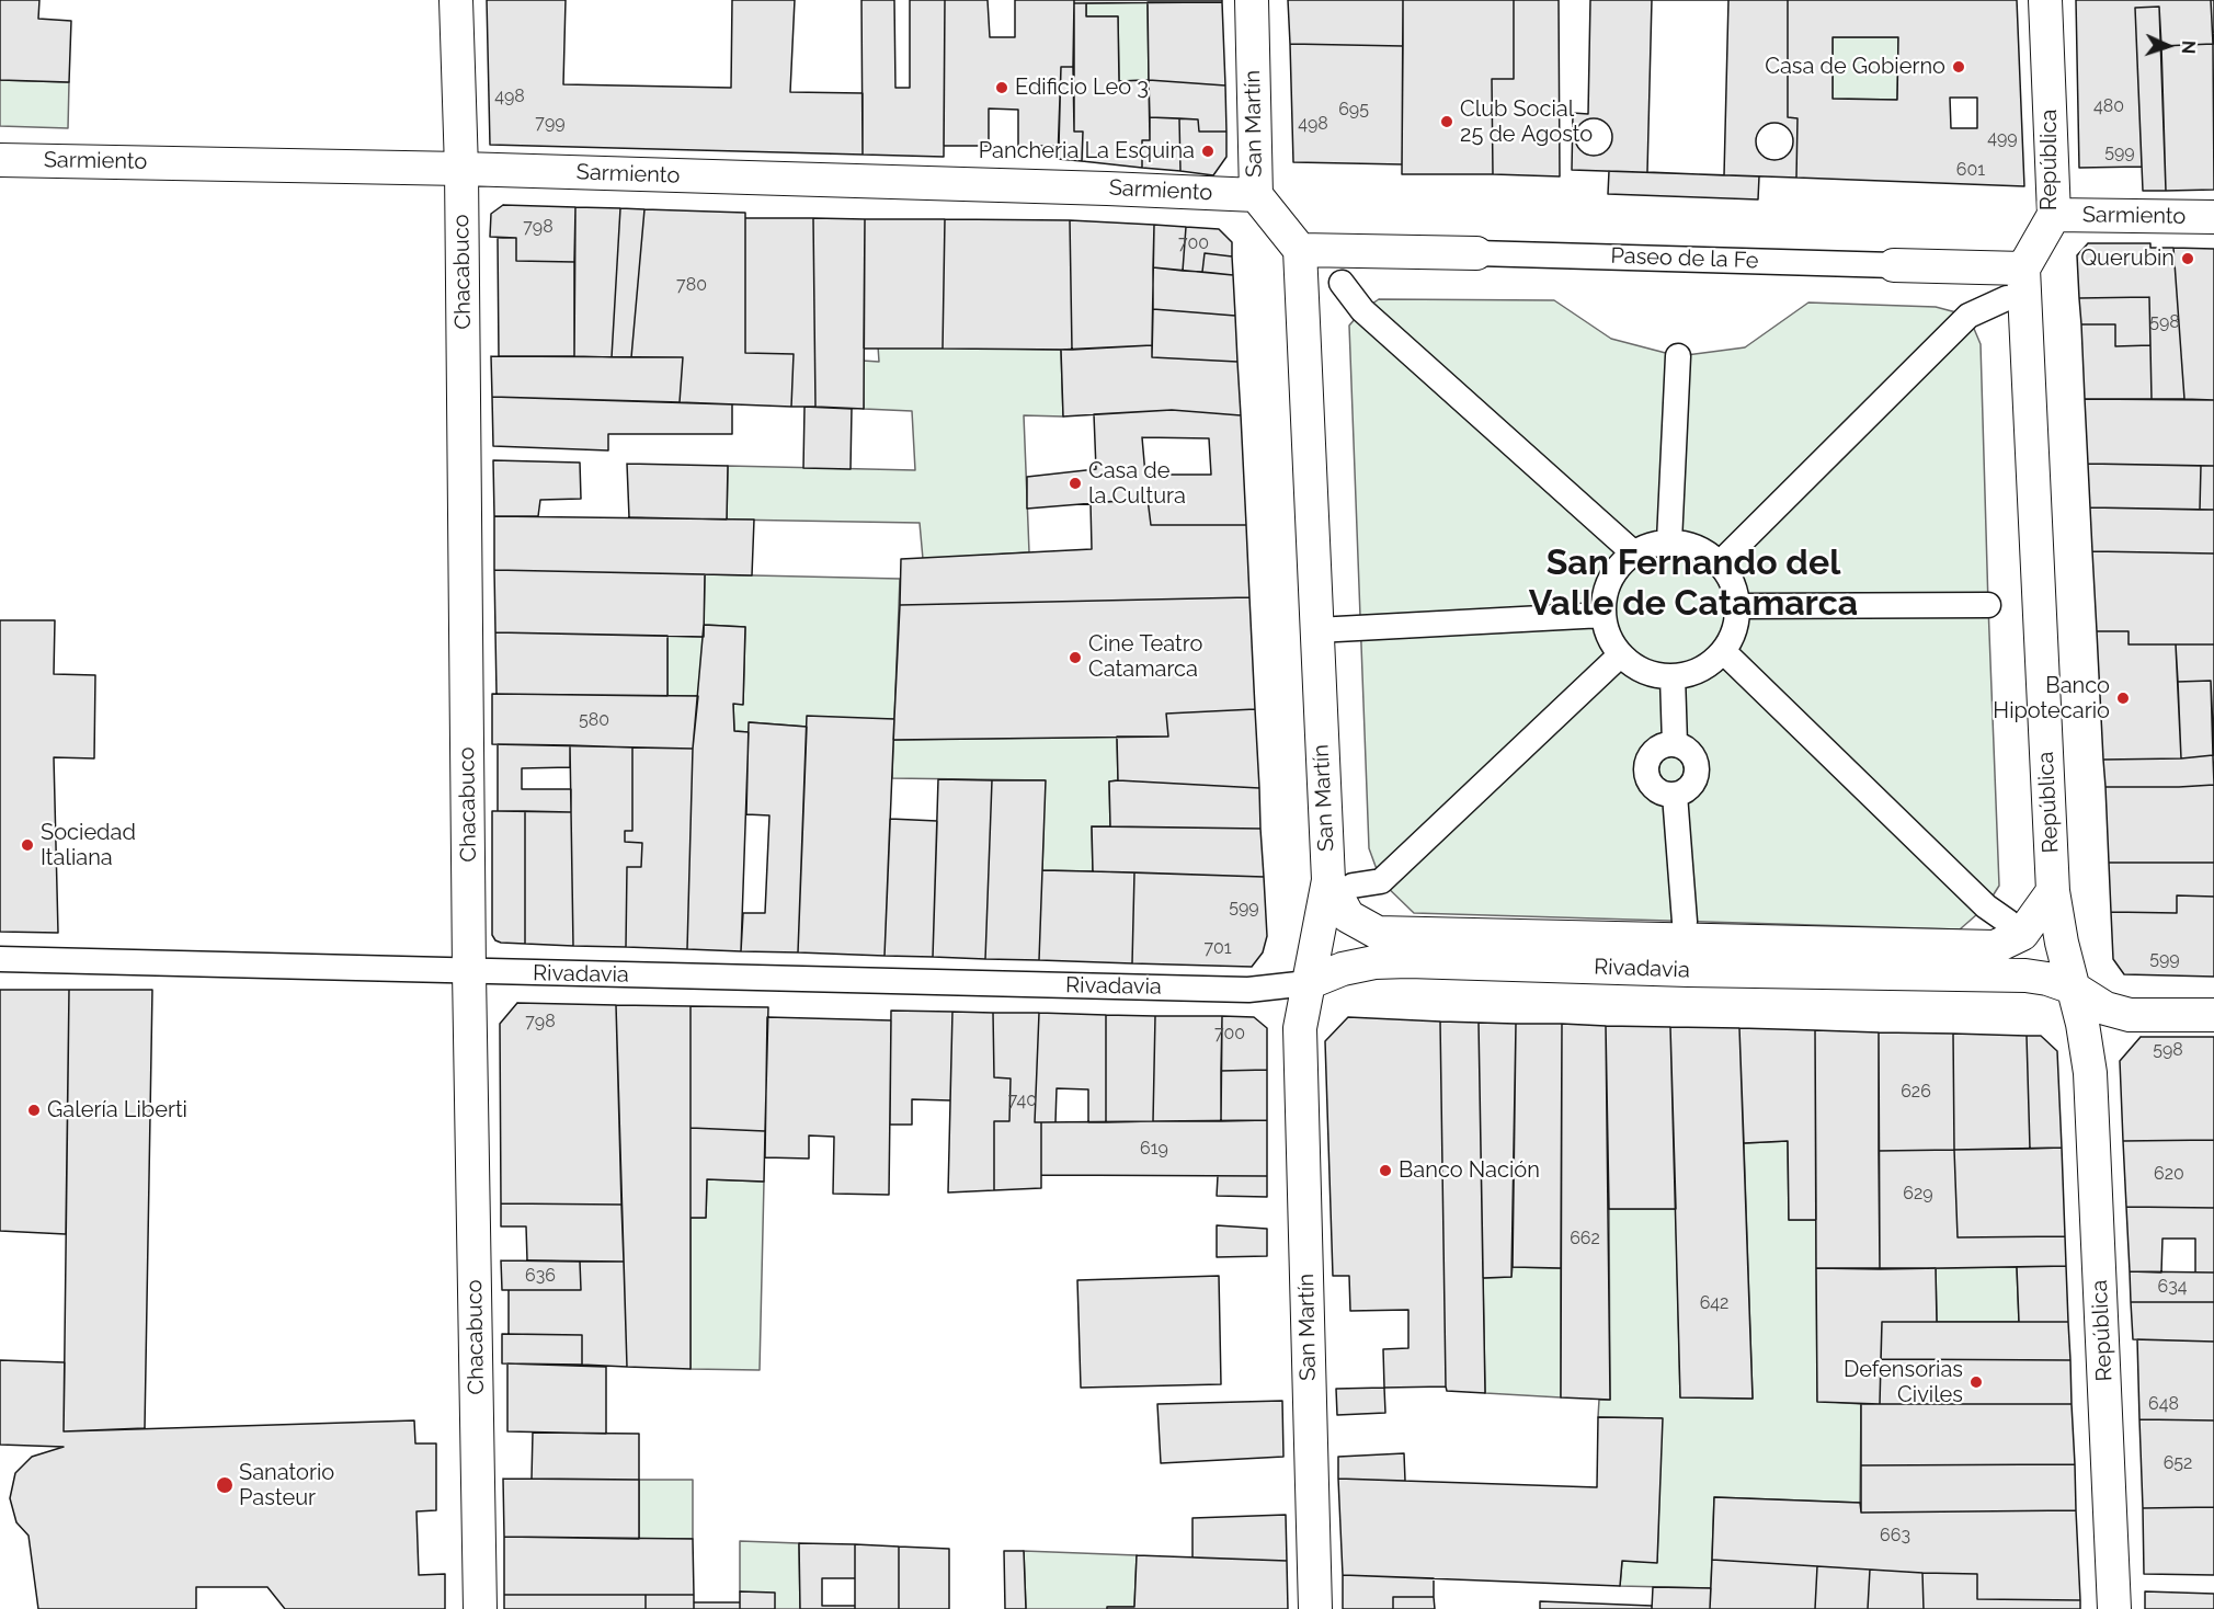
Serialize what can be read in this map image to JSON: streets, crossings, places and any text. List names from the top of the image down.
{
  "streets": {
    "street": [
      "San Martín",
      "República",
      "Sarmiento",
      "Paseo de la Fe",
      "Chacabuco",
      "Rivadavia"
    ]
  },
  "crossings": [
    ["San Martín", "Sarmiento"],
    ["San Martín", "Rivadavia"],
    ["República", "Sarmiento"],
    ["República", "Rivadavia"],
    ["Sarmiento", "Chacabuco"],
    ["Chacabuco", "Rivadavia"]
  ],
  "districts": ["San Fernando del Valle de Catamarca"],
  "places": [
    "Casa de Gobierno",
    "Edificio Leo 3",
    "Club Social 25 de Agosto",
    "Pancheria La Esquina",
    "Querubin",
    "Casa de la Cultura",
    "Cine Teatro Catamarca",
    "Banco Hipotecario",
    "Sociedad Italiana",
    "Galería Liberti",
    "Banco Nación",
    "Defensorias Civiles",
    "Sanatorio Pasteur"
  ],
  "house_numbers": [
    "498",
    "480",
    "695",
    "799",
    "498",
    "499",
    "599",
    "601",
    "798",
    "700",
    "780",
    "598",
    "580",
    "599",
    "701",
    "599",
    "798",
    "700",
    "598",
    "626",
    "740",
    "619",
    "620",
    "629",
    "662",
    "636",
    "634",
    "642",
    "648",
    "652",
    "663"
  ],
  "north": "right"
}
